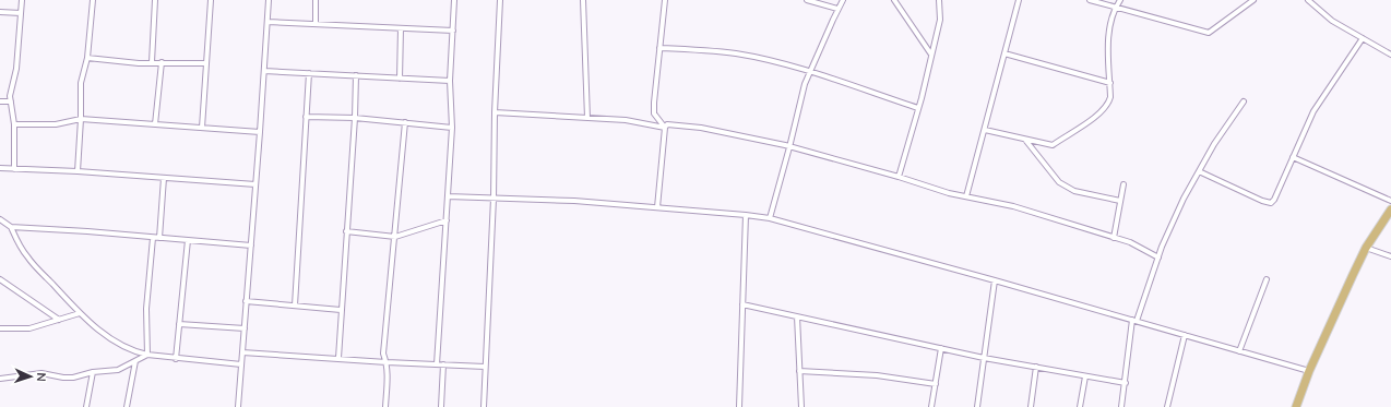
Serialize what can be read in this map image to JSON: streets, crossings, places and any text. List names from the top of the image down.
{
  "north": "right"
}
